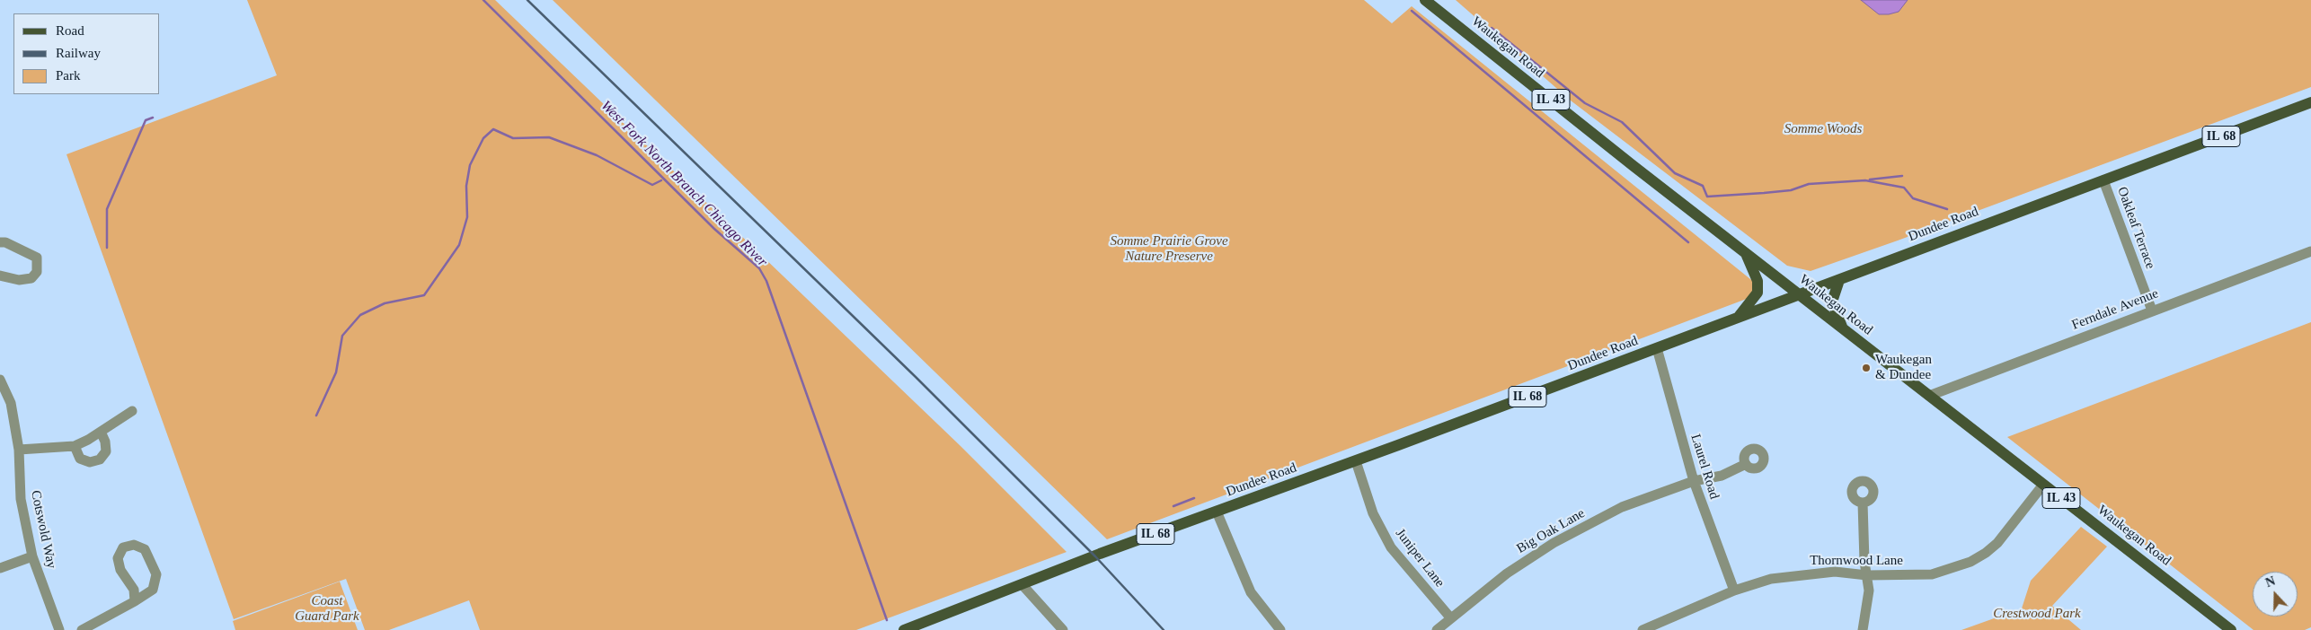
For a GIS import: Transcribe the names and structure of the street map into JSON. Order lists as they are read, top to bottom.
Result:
{
  "streets": {
    "main road": [
      "Waukegan Road",
      "IL 43",
      "IL 68",
      "Dundee Road"
    ],
    "street": [
      "Oakleaf Terrace",
      "Ferndale Avenue",
      "Laurel Road",
      "Cotswold Way",
      "Big Oak Lane",
      "Juniper Lane",
      "Thornwood Lane"
    ]
  },
  "crossings": [
    ["Waukegan Road", "Dundee Road"],
    ["Waukegan Road", "Ferndale Avenue"],
    ["Waukegan Road", "Thornwood Lane"],
    ["Dundee Road", "Oakleaf Terrace"],
    ["Dundee Road", "Laurel Road"],
    ["Dundee Road", "Juniper Lane"],
    ["Oakleaf Terrace", "Ferndale Avenue"],
    ["Laurel Road", "Big Oak Lane"],
    ["Laurel Road", "Thornwood Lane"],
    ["Big Oak Lane", "Juniper Lane"]
  ],
  "water": ["West Fork North Branch Chicago River"],
  "parks": [
    "Somme Woods",
    "Somme Prairie Grove Nature Preserve",
    "Coast Guard Park",
    "Crestwood Park"
  ],
  "places": ["Waukegan & Dundee"],
  "legend": ["Road", "Railway", "Park"],
  "north": "top"
}
